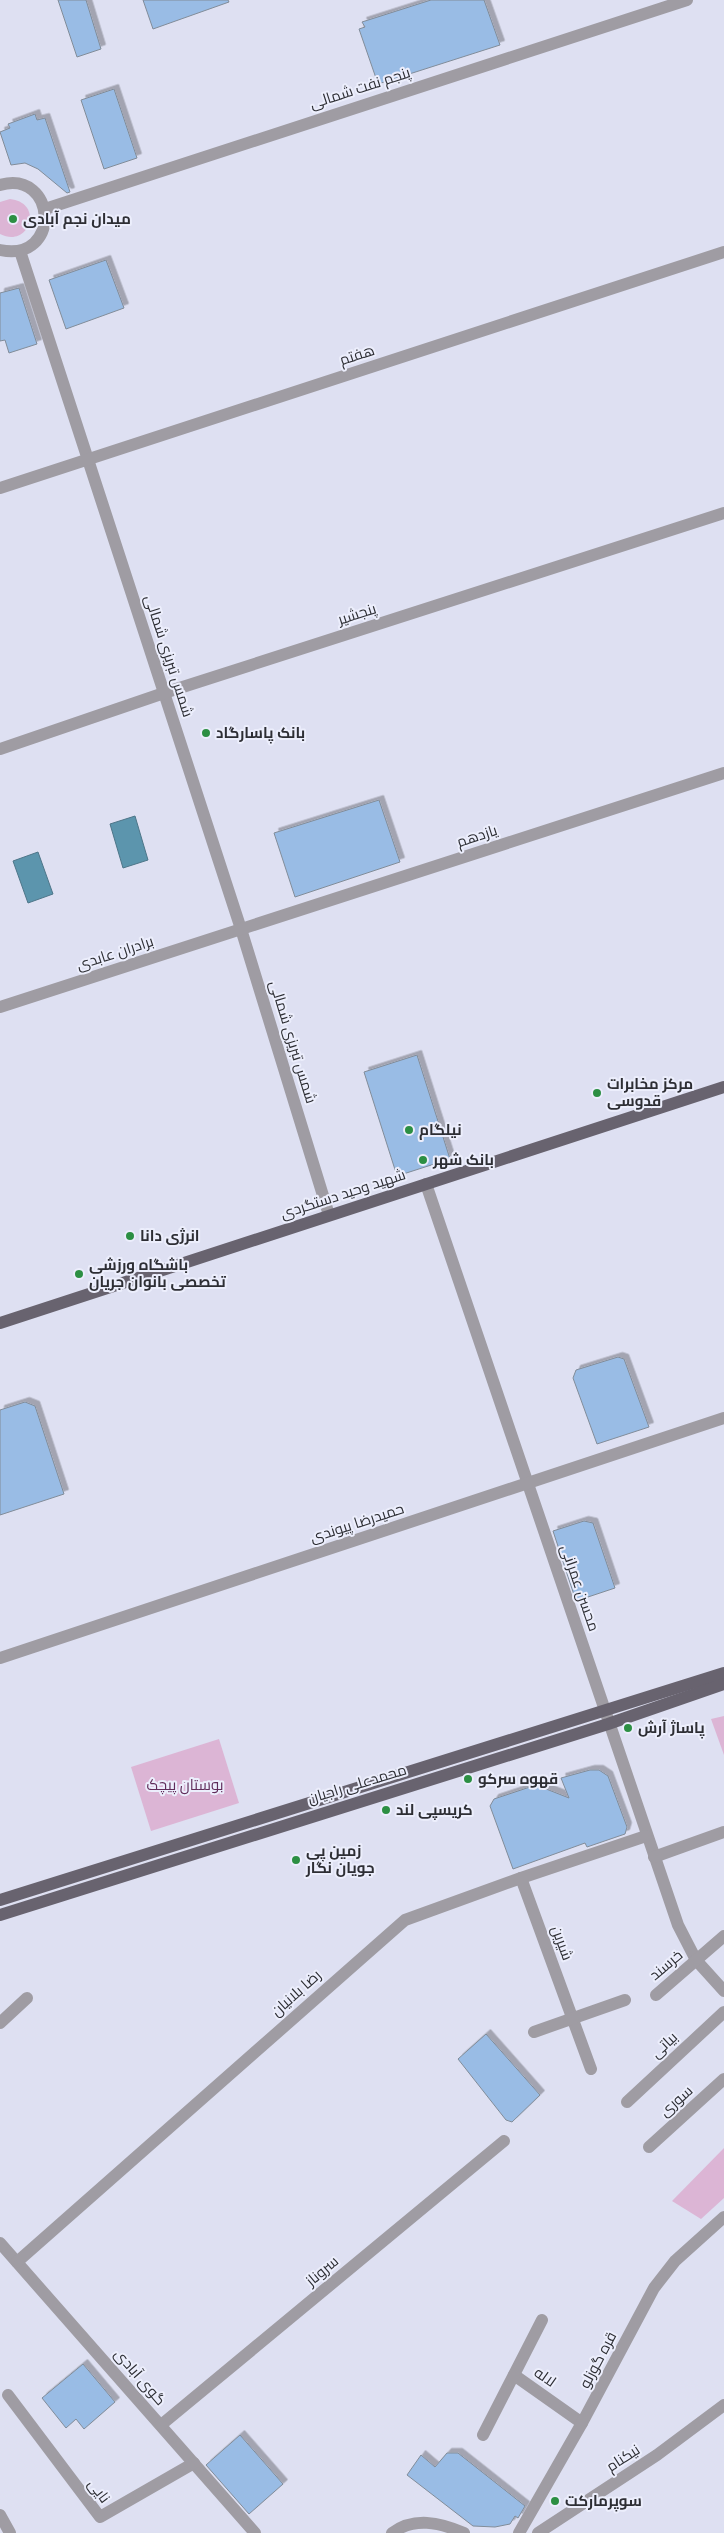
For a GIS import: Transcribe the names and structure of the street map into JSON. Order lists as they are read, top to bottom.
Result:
{
  "streets": {
    "main road": ["شهید وحید دستگردی", "محمدعلی راجیان"],
    "street": [
      "پنجم نفت شمالی",
      "هفتم",
      "پنجشیر",
      "شمس تبریزی شمالی",
      "یازدهم",
      "برادران عابدی",
      "حمیدرضا پیوندی",
      "محسن عمرانی",
      "شیرین",
      "خرسند",
      "رضا بلانیان",
      "بیاتی",
      "سوری",
      "سروناز",
      "قره گوزلو",
      "گوی آبادی",
      "لاله",
      "نیکنام",
      "نایی"
    ]
  },
  "crossings": [
    ["هفتم", "شمس تبریزی شمالی"],
    ["پنجشیر", "شمس تبریزی شمالی"],
    ["شمس تبریزی شمالی", "یازدهم"],
    ["شمس تبریزی شمالی", "برادران عابدی"],
    ["شمس تبریزی شمالی", "شهید وحید دستگردی"],
    ["یازدهم", "برادران عابدی"],
    ["شهید وحید دستگردی", "محسن عمرانی"],
    ["حمیدرضا پیوندی", "محسن عمرانی"],
    ["محسن عمرانی", "محمدعلی راجیان"],
    ["محسن عمرانی", "خرسند"],
    ["محسن عمرانی", "رضا بلانیان"],
    ["شیرین", "رضا بلانیان"],
    ["رضا بلانیان", "گوی آبادی"],
    ["سروناز", "گوی آبادی"],
    ["قره گوزلو", "لاله"],
    ["گوی آبادی", "نایی"]
  ],
  "parks": ["بوستان پیچک"],
  "places": [
    "میدان نجم آبادی",
    "بانک پاسارگاد",
    "مرکز مخابرات قدوسی",
    "نیلگام",
    "بانک شهر",
    "انرژی دانا",
    "باشگاه ورزشی تخصصی بانوان جریان",
    "پاساژ آرش",
    "قهوه سرکو",
    "کریسپی لند",
    "زمین پی جویان نگار",
    "سوپرمارکت"
  ]
}
